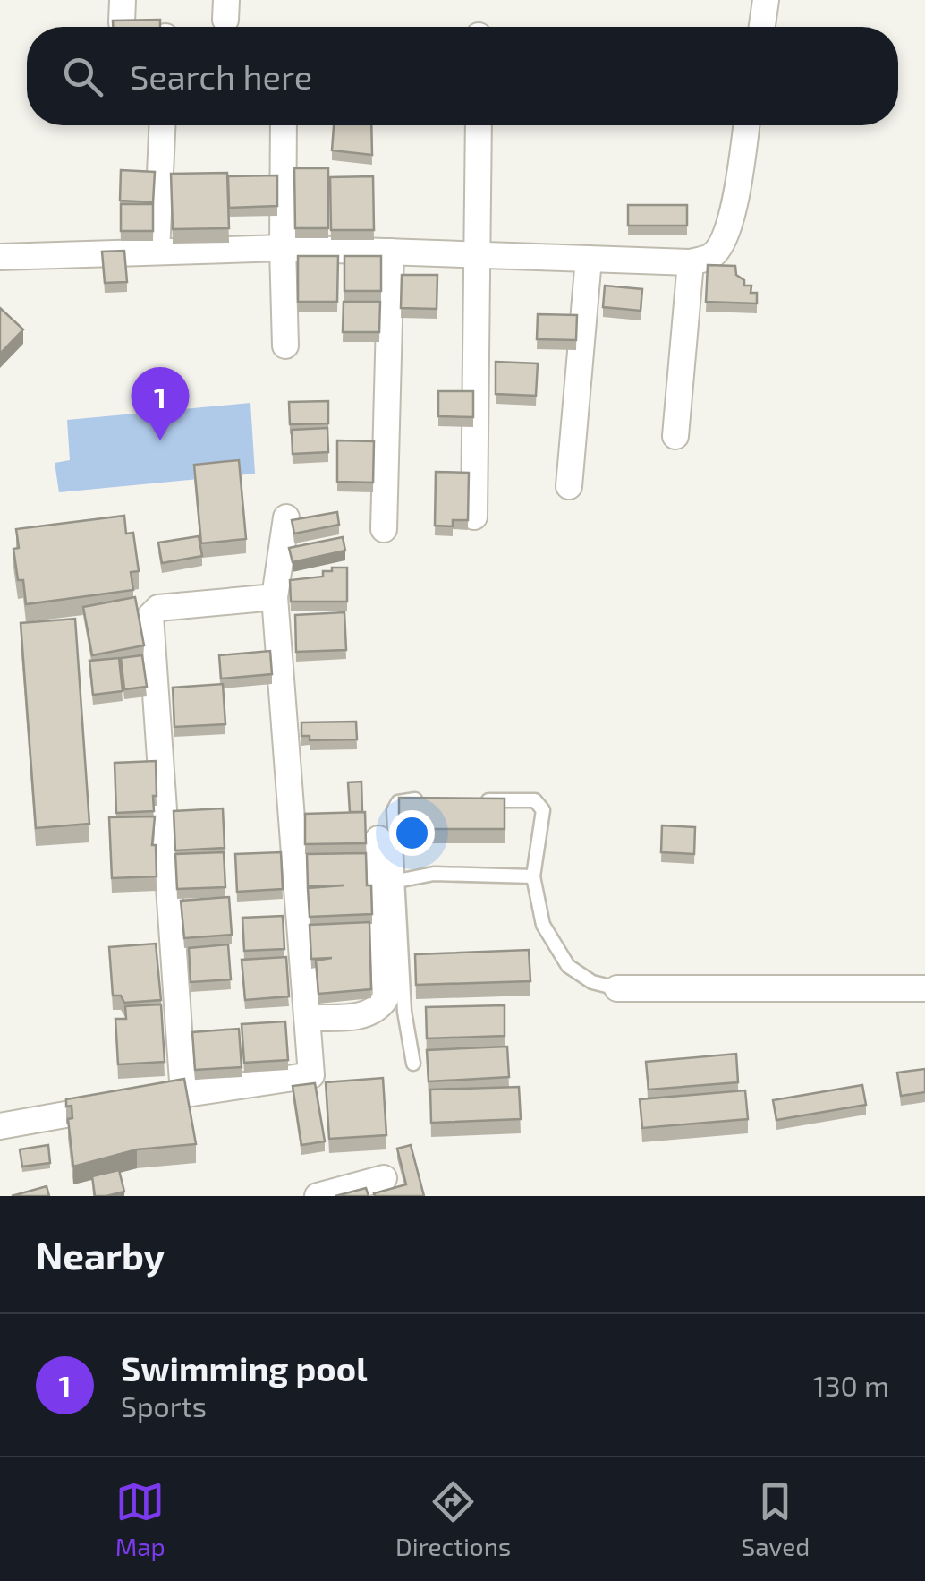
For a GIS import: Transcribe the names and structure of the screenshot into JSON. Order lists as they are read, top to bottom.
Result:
{
  "page": {
    "search": "Search here",
    "pins": "1",
    "heading": "Nearby",
    "list": [
      {
        "mark": "1",
        "name": "Swimming pool",
        "note": "Sports",
        "value": "130 m"
      }
    ],
    "nav": ["Map", "Directions", "Saved"]
  }
}
